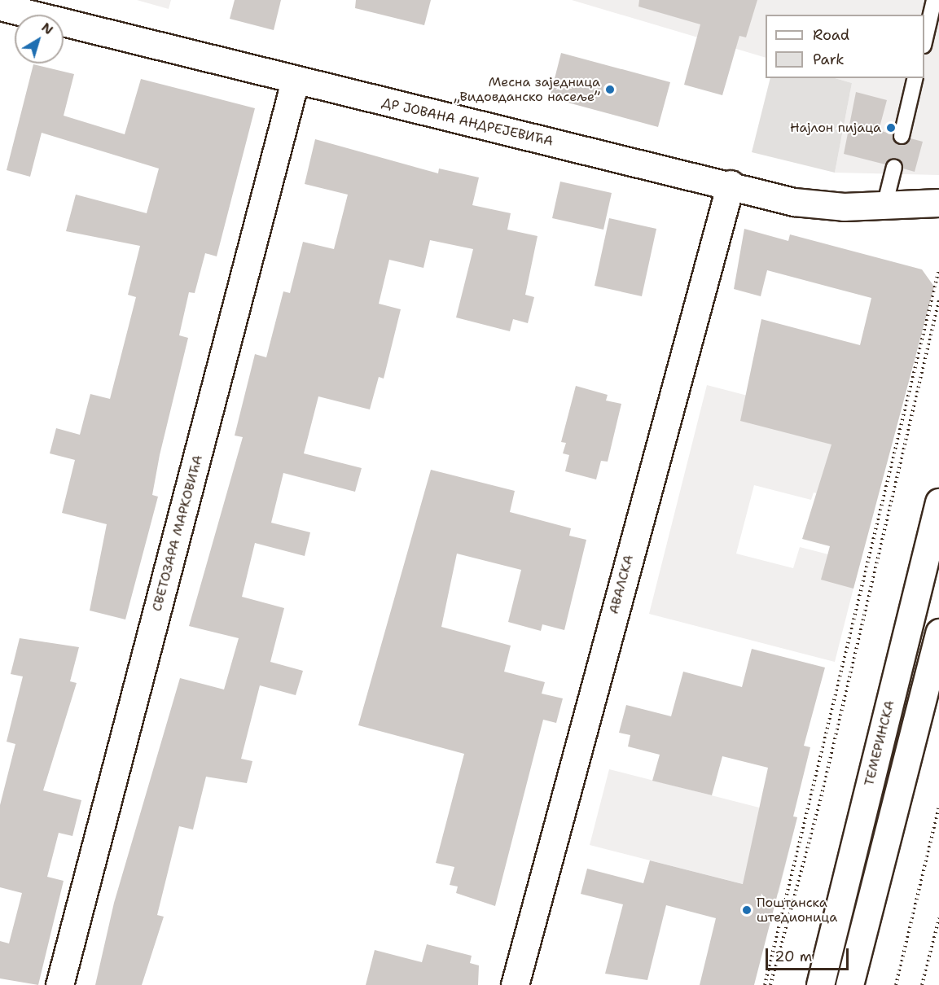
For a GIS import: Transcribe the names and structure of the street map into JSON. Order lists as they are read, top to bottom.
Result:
{
  "streets": {
    "street": [
      "ДР ЈОВАНА АНДРЕЈЕВИЋА",
      "СВЕТОЗАРА МАРКОВИЋА",
      "АВАЛСКА",
      "ТЕМЕРИНСКА"
    ]
  },
  "crossings": [
    ["ДР ЈОВАНА АНДРЕЈЕВИЋА", "СВЕТОЗАРА МАРКОВИЋА"],
    ["ДР ЈОВАНА АНДРЕЈЕВИЋА", "АВАЛСКА"]
  ],
  "places": ["Месна заједница „Видовданско насеље”", "Најлон пијаца", "Поштанска штедионица"],
  "legend": ["Road", "Park"],
  "scale_bar": "20 m",
  "north": "top right"
}
